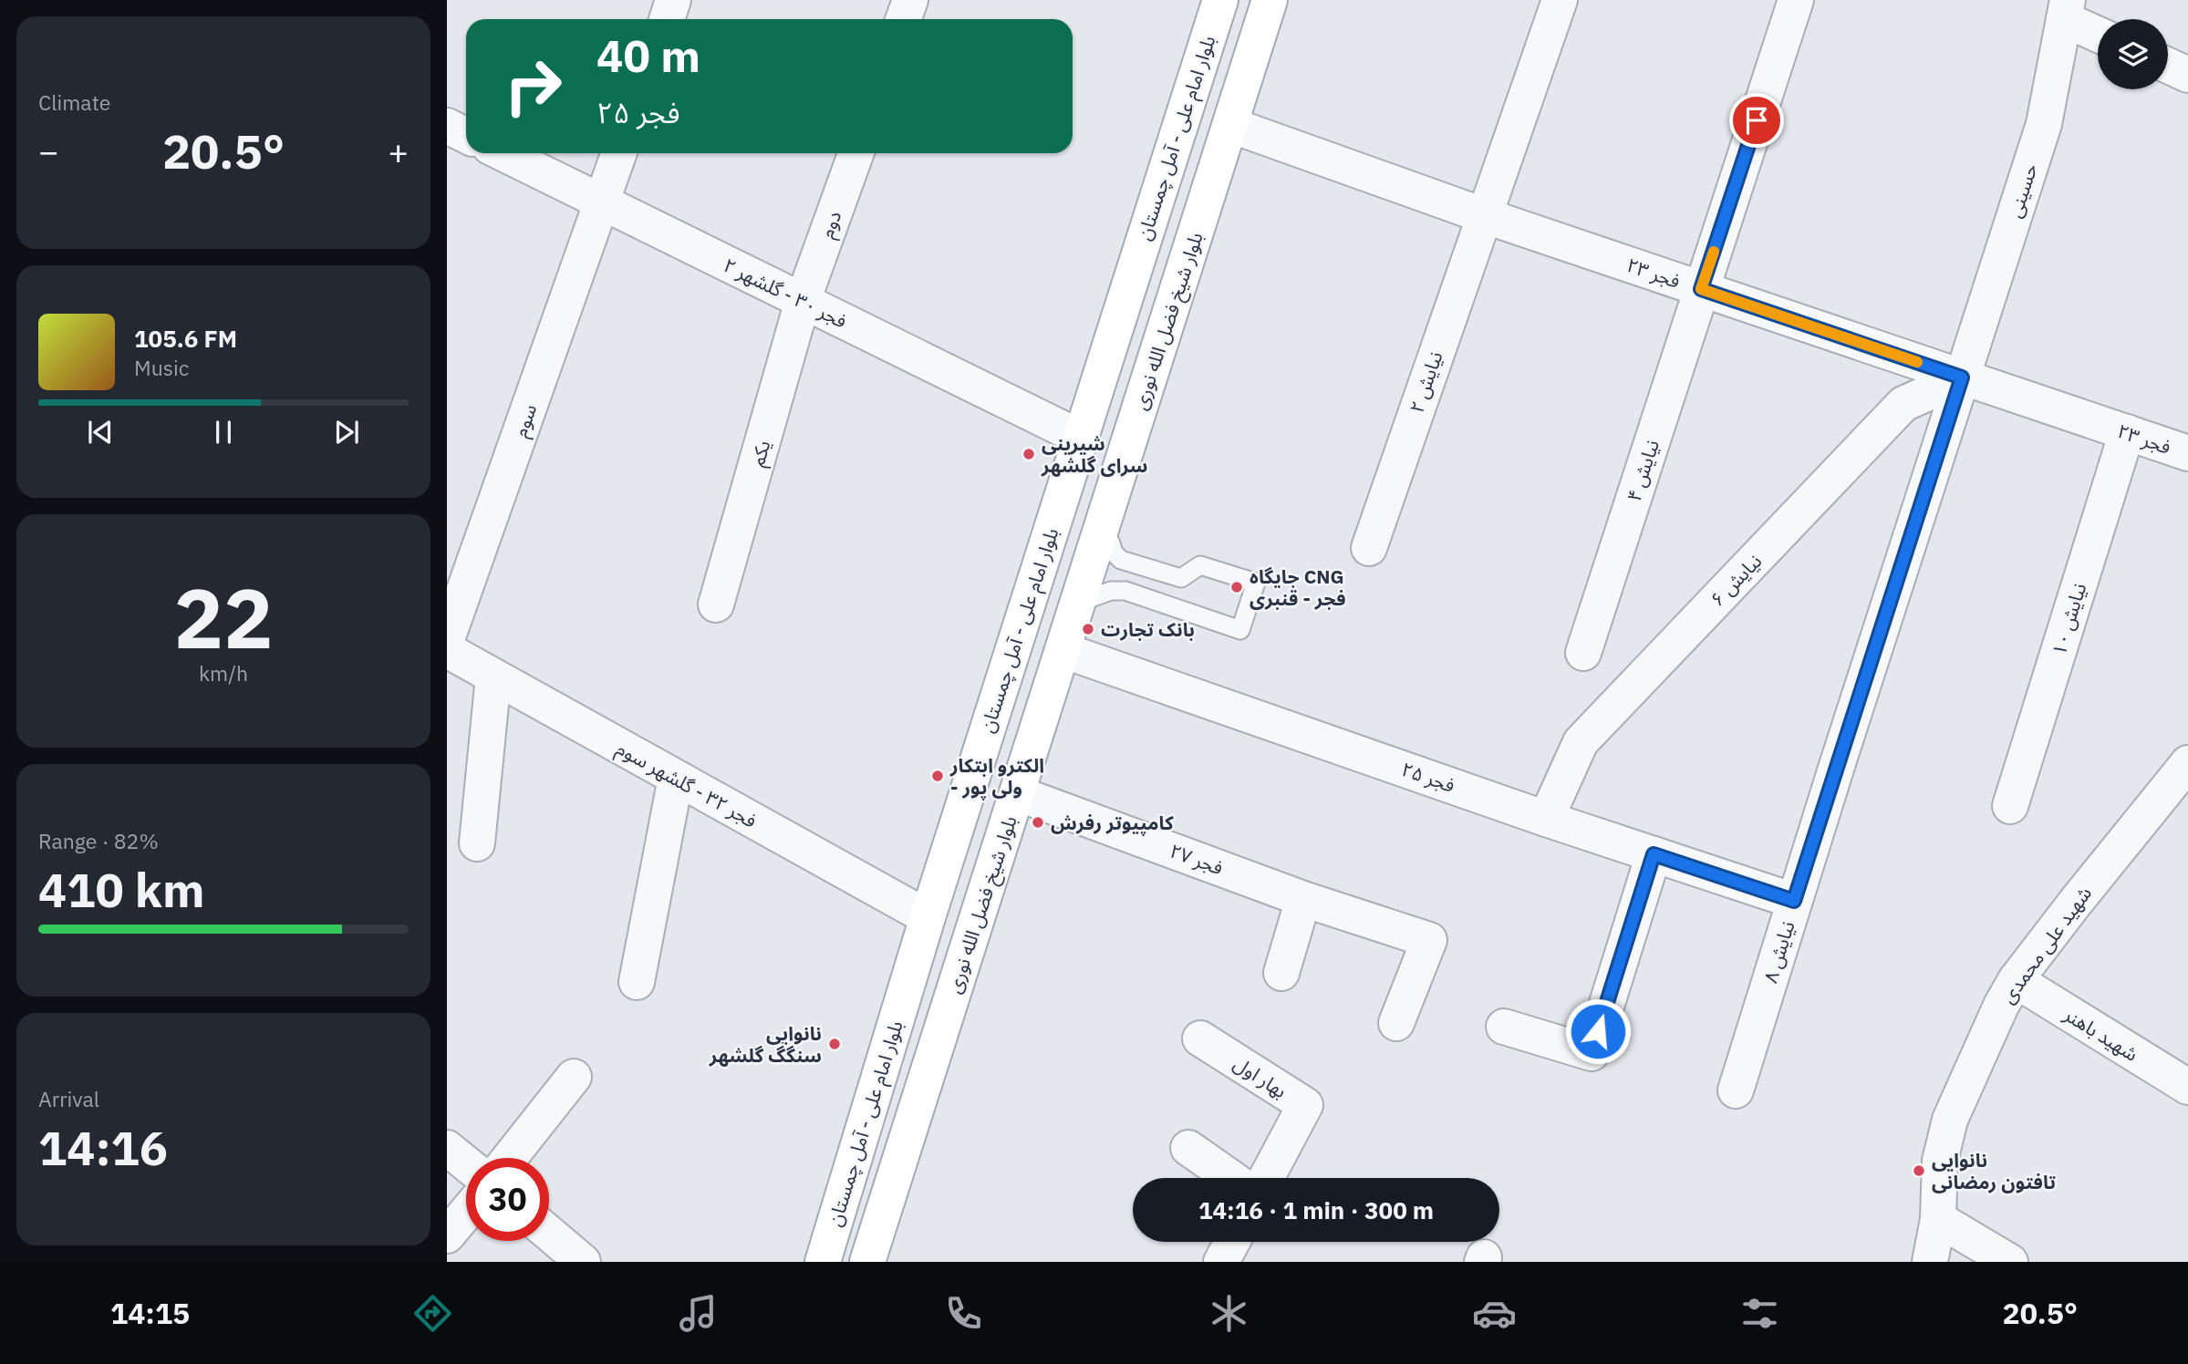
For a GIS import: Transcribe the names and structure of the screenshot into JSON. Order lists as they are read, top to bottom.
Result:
{
  "streets": {
    "main road": ["بلوار امام علی - آمل چمستان", "بلوار شیخ فضل الله نوری"],
    "street": [
      "حسینی",
      "دوم",
      "فجر ۲۳",
      "فجر ۳۰ - گلشهر ۲",
      "نیایش ۲",
      "سوم",
      "یکم",
      "نیایش ۴",
      "نیایش ۶",
      "نیایش ۱۰",
      "فجر ۲۵",
      "فجر ۳۲ - گلشهر سوم",
      "فجر ۲۷",
      "شهید علی محمدی",
      "نیایش ۸",
      "شهید باهنر",
      "بهار اول"
    ]
  },
  "crossings": [
    ["بلوار امام علی - آمل چمستان", "فجر ۳۰ - گلشهر ۲"],
    ["بلوار امام علی - آمل چمستان", "فجر ۳۲ - گلشهر سوم"],
    ["حسینی", "فجر ۲۳"],
    ["حسینی", "نیایش ۶"],
    ["حسینی", "نیایش ۸"],
    ["دوم", "فجر ۳۰ - گلشهر ۲"],
    ["دوم", "یکم"],
    ["فجر ۲۳", "بلوار شیخ فضل الله نوری"],
    ["فجر ۲۳", "نیایش ۲"],
    ["فجر ۲۳", "نیایش ۴"],
    ["فجر ۲۳", "نیایش ۶"],
    ["فجر ۲۳", "نیایش ۱۰"],
    ["فجر ۲۳", "نیایش ۸"],
    ["فجر ۳۰ - گلشهر ۲", "سوم"],
    ["فجر ۳۰ - گلشهر ۲", "یکم"],
    ["بلوار شیخ فضل الله نوری", "فجر ۲۵"],
    ["بلوار شیخ فضل الله نوری", "فجر ۲۷"],
    ["نیایش ۶", "فجر ۲۵"],
    ["نیایش ۶", "نیایش ۸"],
    ["فجر ۲۵", "نیایش ۸"],
    ["شهید علی محمدی", "شهید باهنر"]
  ],
  "places": [
    "شیرینی سرای گلشهر",
    "جایگاه CNG فجر - قنبری",
    "بانک تجارت",
    "الکترو ابتکار - ولی پور",
    "کامپیوتر رفرش",
    "نانوایی سنگگ گلشهر",
    "نانوایی تافتون رمضانی"
  ],
  "page": {
    "tile": [
      "Climate",
      ["22", "km/h"],
      ["Range · 82%", "410 km"],
      ["Arrival", "14:16"]
    ],
    "turn": ["40 m", "فجر ۲۵"],
    "heat": ["−", "20.5°", "+"],
    "song": ["105.6 FM", "Music"],
    "limit": "30",
    "trip": "14:16 · 1 min · 300 m",
    "tabs": ["14:15", "20.5°"]
  }
}
